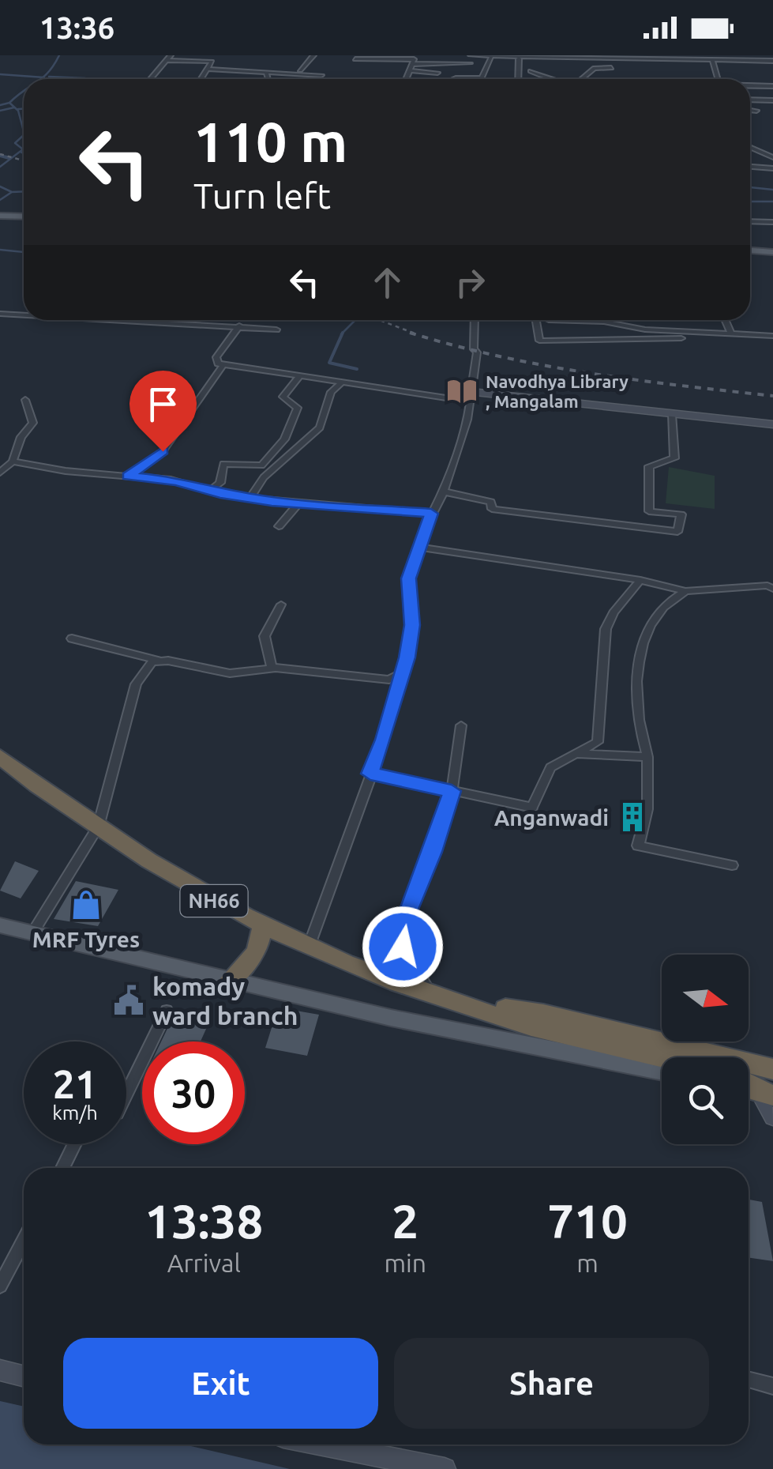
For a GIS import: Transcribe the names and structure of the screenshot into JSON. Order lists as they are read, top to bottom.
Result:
{
  "streets": {
    "highway": ["NH66"]
  },
  "places": {
    "library": ["Navodhya Library , Mangalam"],
    "building": ["Anganwadi"],
    "shop": ["MRF Tyres"],
    "public building": ["komady ward branch"]
  },
  "north": "right",
  "page": {
    "status": "13:36",
    "turn": ["110 m", "Turn left"],
    "speed": "21 km/h",
    "limit": "30",
    "eta": [
      "13:38",
      "Arrival",
      "2",
      "min",
      "710",
      "m"
    ],
    "buttons": ["Exit", "Share"]
  }
}
